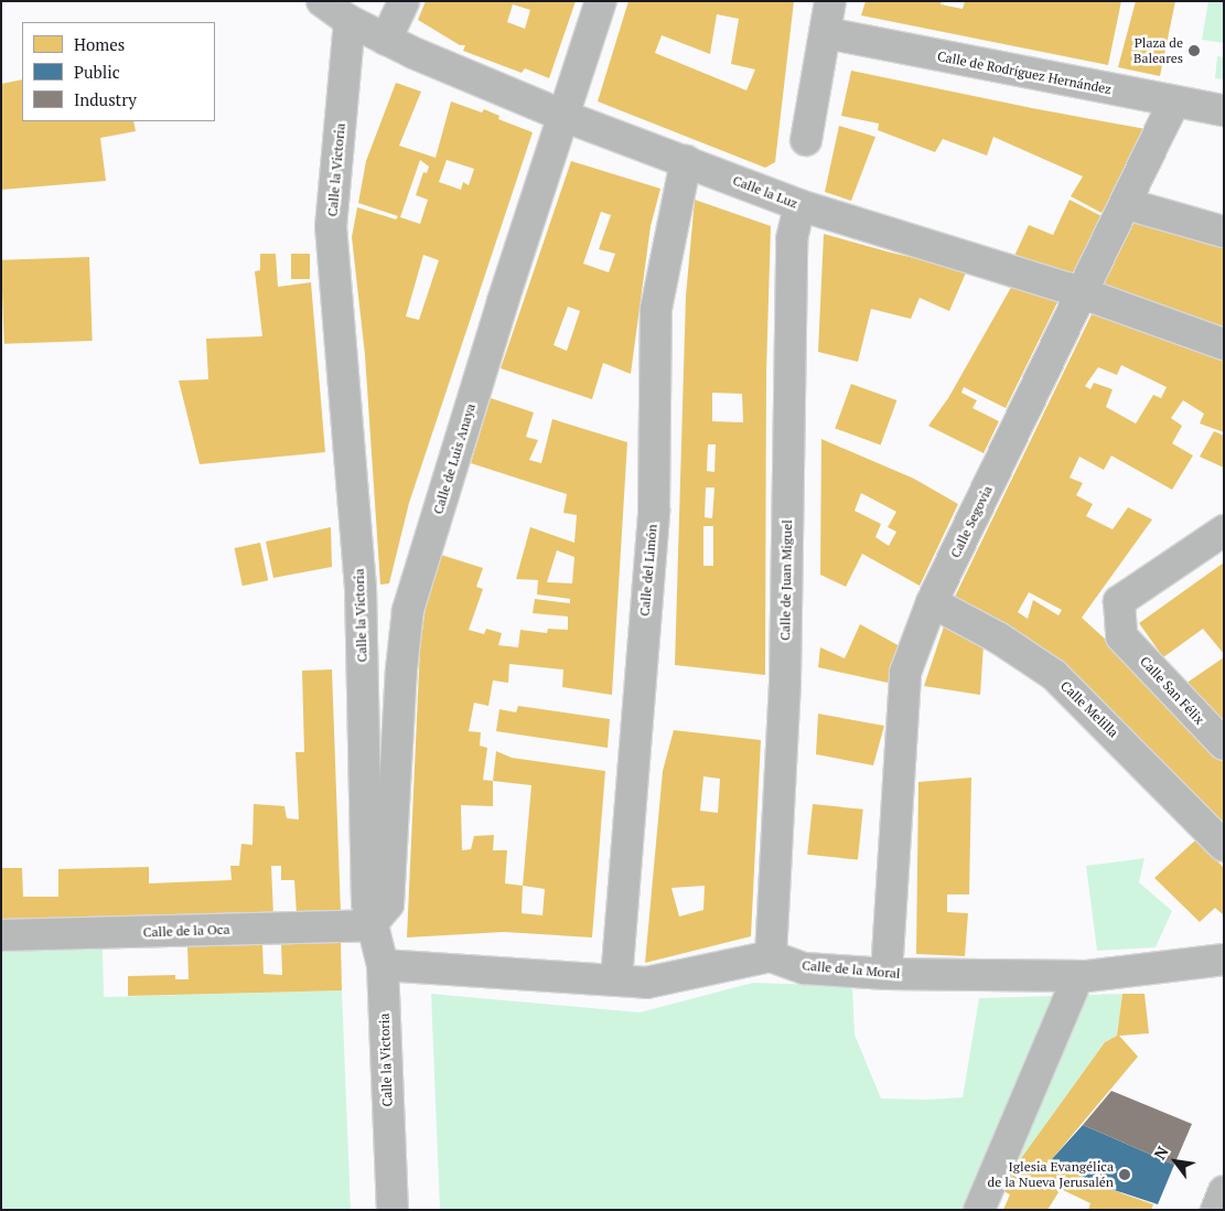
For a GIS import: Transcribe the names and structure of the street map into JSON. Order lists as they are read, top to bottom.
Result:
{
  "streets": {
    "street": [
      "Calle de Rodríguez Hernández",
      "Calle la Victoria",
      "Calle la Luz",
      "Calle de Luis Anaya",
      "Calle Segovia",
      "Calle del Limón",
      "Calle de Juan Miguel",
      "Calle San Félix",
      "Calle Melilla",
      "Calle de la Oca",
      "Calle de la Moral"
    ]
  },
  "crossings": [
    ["Calle de Rodríguez Hernández", "Calle Segovia"],
    ["Calle la Victoria", "Calle la Luz"],
    ["Calle la Victoria", "Calle de Luis Anaya"],
    ["Calle la Victoria", "Calle de la Oca"],
    ["Calle la Luz", "Calle de Luis Anaya"],
    ["Calle la Luz", "Calle Segovia"],
    ["Calle la Luz", "Calle del Limón"],
    ["Calle la Luz", "Calle de Juan Miguel"],
    ["Calle de Luis Anaya", "Calle de la Oca"],
    ["Calle Segovia", "Calle Melilla"],
    ["Calle Segovia", "Calle de la Moral"],
    ["Calle de Juan Miguel", "Calle de la Moral"]
  ],
  "places": ["Plaza de Baleares", "Iglesia Evangélica de la Nueva Jerusalén"],
  "legend": ["Homes", "Public", "Industry"],
  "north": "top left"
}
